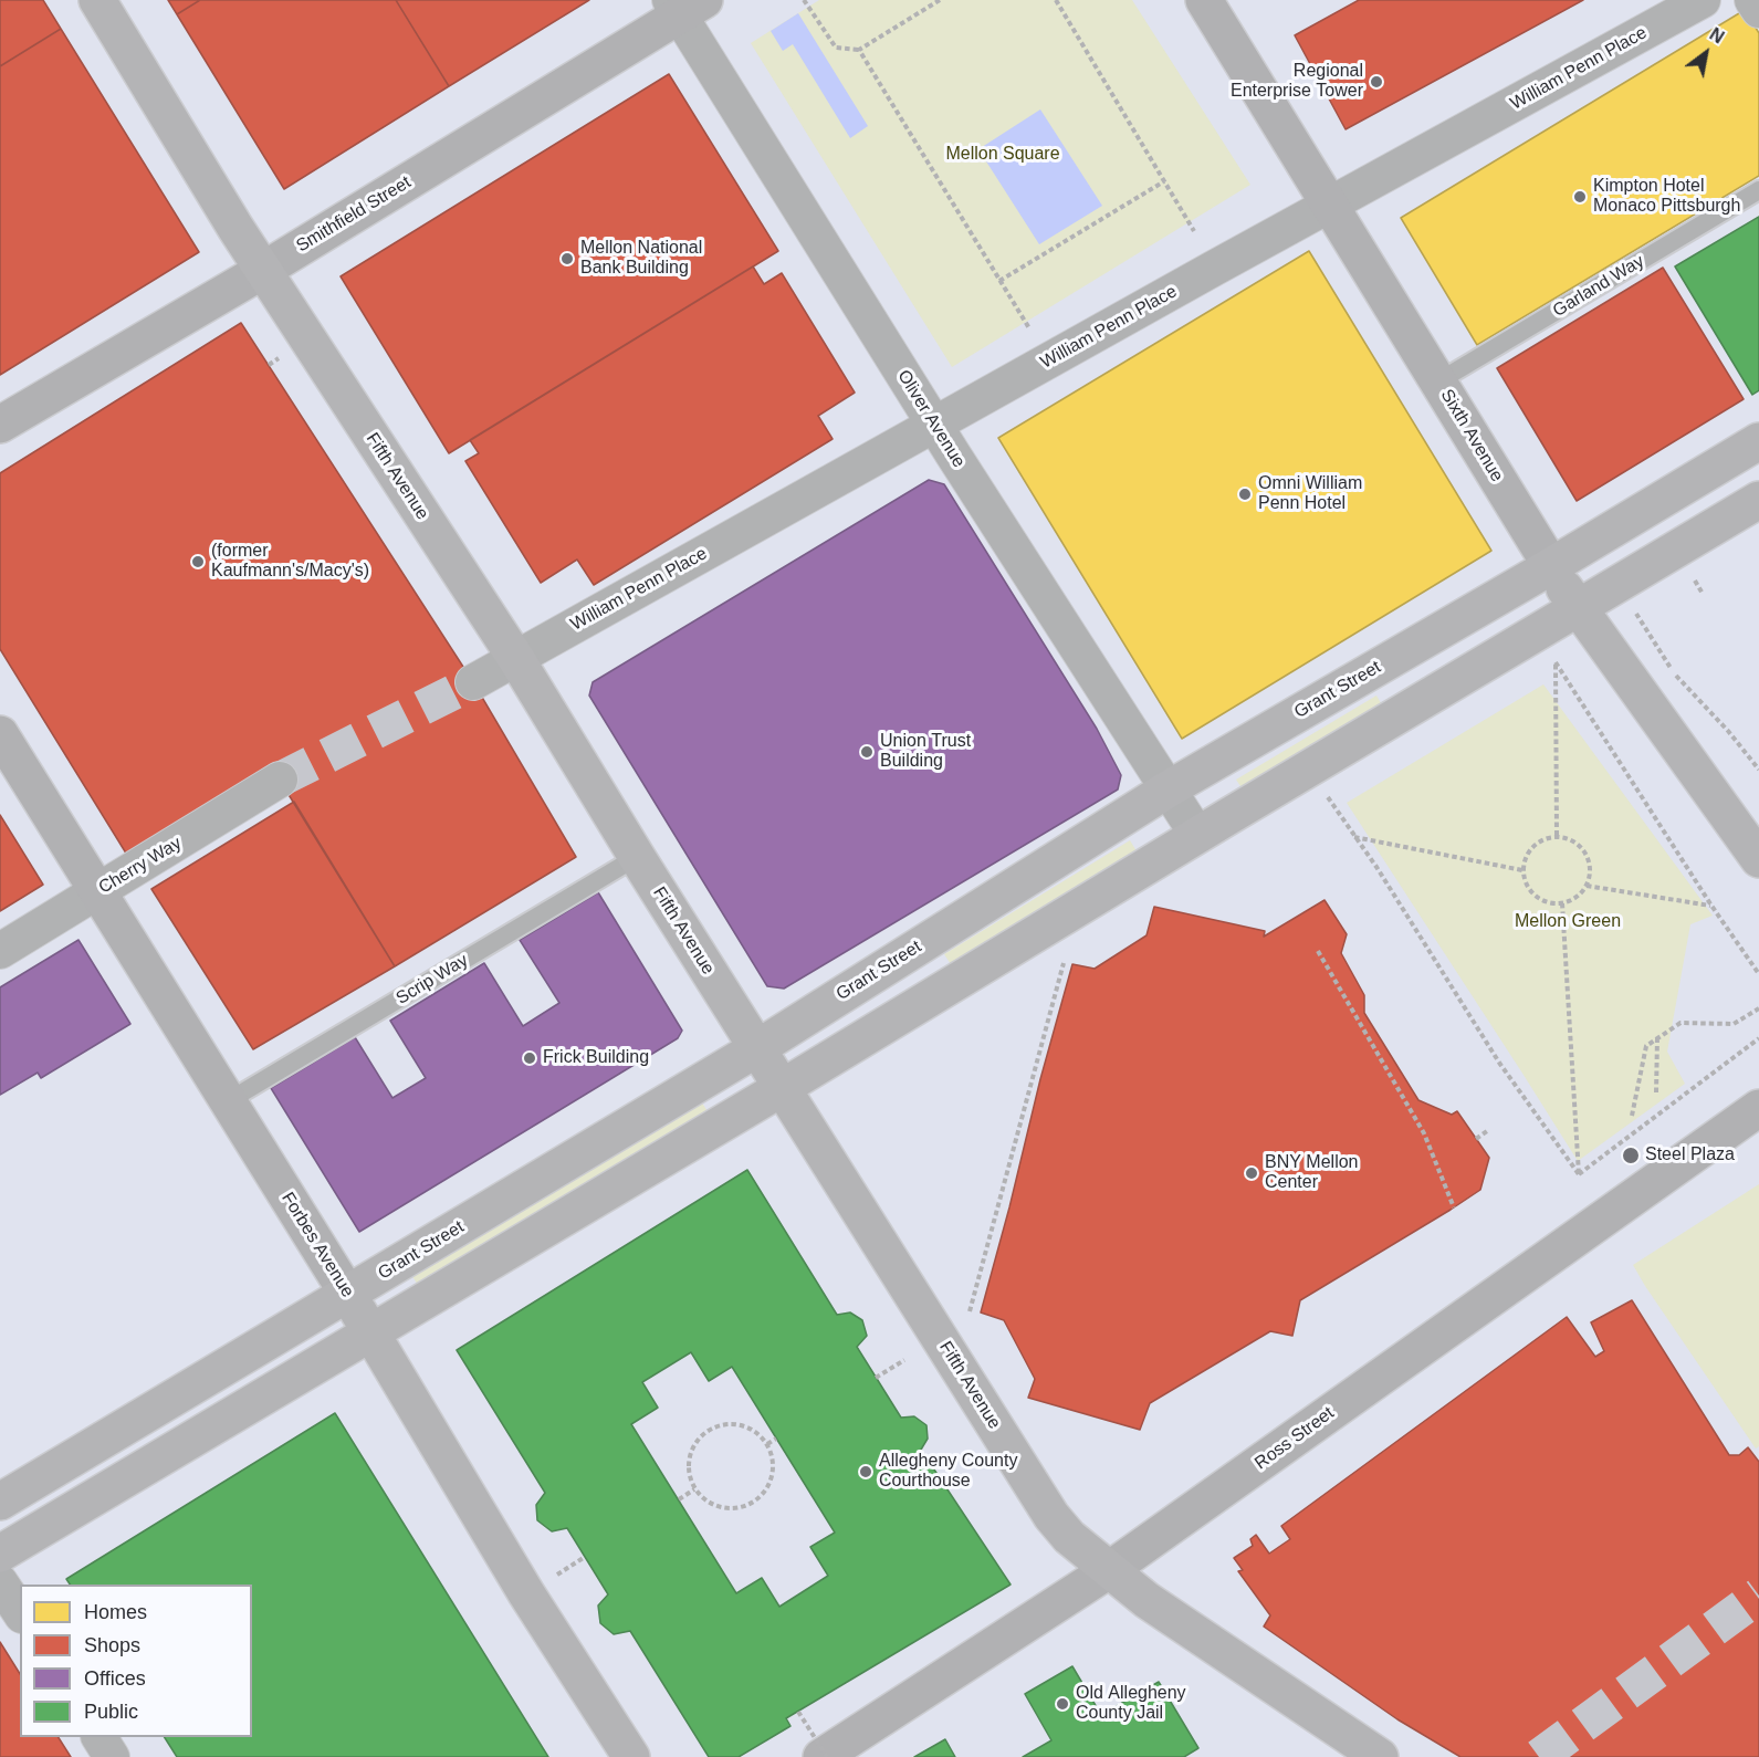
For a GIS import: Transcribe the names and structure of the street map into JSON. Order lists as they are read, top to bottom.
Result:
{
  "streets": {
    "main road": [
      "Sixth Avenue",
      "Fifth Avenue",
      "Grant Street",
      "Forbes Avenue"
    ],
    "street": [
      "William Penn Place",
      "Smithfield Street",
      "Oliver Avenue",
      "Cherry Way",
      "Ross Street"
    ],
    "lane": ["Garland Way", "Scrip Way"]
  },
  "crossings": [
    ["William Penn Place", "Oliver Avenue"],
    ["William Penn Place", "Sixth Avenue"],
    ["William Penn Place", "Fifth Avenue"],
    ["Smithfield Street", "Oliver Avenue"],
    ["Smithfield Street", "Fifth Avenue"],
    ["Garland Way", "Sixth Avenue"],
    ["Oliver Avenue", "Grant Street"],
    ["Sixth Avenue", "Grant Street"],
    ["Fifth Avenue", "Grant Street"],
    ["Fifth Avenue", "Scrip Way"],
    ["Fifth Avenue", "Ross Street"],
    ["Grant Street", "Forbes Avenue"],
    ["Cherry Way", "Forbes Avenue"],
    ["Scrip Way", "Forbes Avenue"]
  ],
  "parks": ["Mellon Square", "Mellon Green"],
  "places": [
    "Regional Enterprise Tower",
    "Kimpton Hotel Monaco Pittsburgh",
    "Mellon National Bank Building",
    "Omni William Penn Hotel",
    "(former Kaufmann's/Macy's)",
    "Union Trust Building",
    "Frick Building",
    "Steel Plaza",
    "BNY Mellon Center",
    "Allegheny County Courthouse",
    "Old Allegheny County Jail"
  ],
  "legend": [
    "Homes",
    "Shops",
    "Offices",
    "Public"
  ],
  "north": "top right"
}
